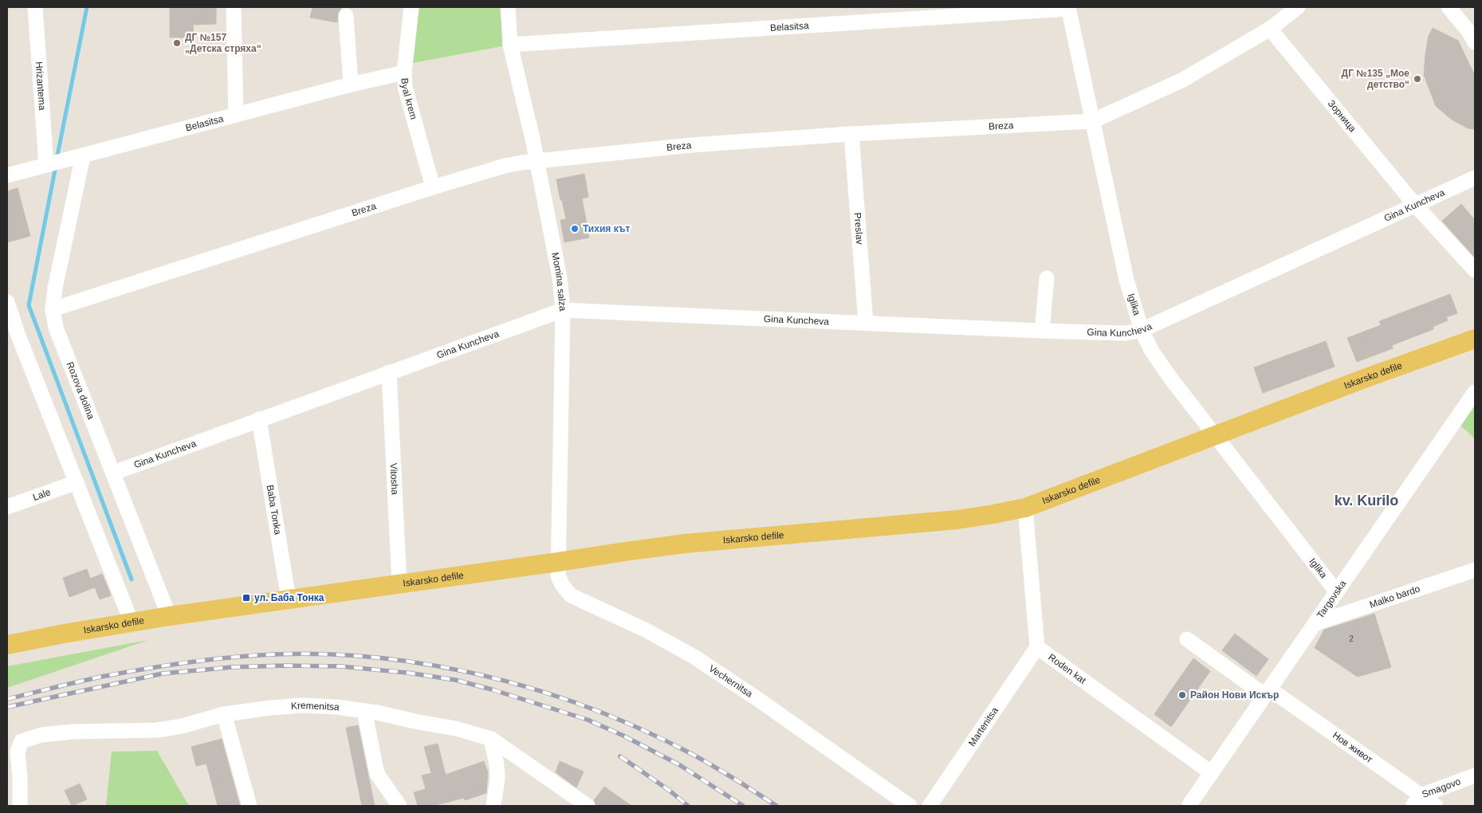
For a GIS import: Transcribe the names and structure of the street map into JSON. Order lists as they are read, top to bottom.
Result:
{
  "streets": {
    "main road": ["Iskarsko defile"],
    "street": [
      "Belasitsa",
      "Hrizantema",
      "Byal krem",
      "Зорница",
      "Breza",
      "Gina Kuncheva",
      "Preslav",
      "Momina salza",
      "Iglika",
      "Rozova dolina",
      "Vitosha",
      "Lale",
      "Baba Tonka",
      "Malko bardo",
      "Targovska",
      "Roden kat",
      "Vechernitsa",
      "Kremenitsa",
      "Martenitsa",
      "Нов живот",
      "Smagovo"
    ]
  },
  "crossings": [
    ["Belasitsa", "Hrizantema"],
    ["Belasitsa", "Byal krem"],
    ["Belasitsa", "Momina salza"],
    ["Belasitsa", "Iglika"],
    ["Belasitsa", "Rozova dolina"],
    ["Byal krem", "Breza"],
    ["Зорница", "Breza"],
    ["Зорница", "Gina Kuncheva"],
    ["Breza", "Preslav"],
    ["Breza", "Momina salza"],
    ["Breza", "Iglika"],
    ["Breza", "Rozova dolina"],
    ["Gina Kuncheva", "Preslav"],
    ["Gina Kuncheva", "Momina salza"],
    ["Gina Kuncheva", "Iglika"],
    ["Gina Kuncheva", "Rozova dolina"],
    ["Gina Kuncheva", "Vitosha"],
    ["Gina Kuncheva", "Baba Tonka"],
    ["Momina salza", "Iskarsko defile"],
    ["Momina salza", "Vechernitsa"],
    ["Iglika", "Iskarsko defile"],
    ["Iglika", "Targovska"],
    ["Iskarsko defile", "Rozova dolina"],
    ["Iskarsko defile", "Vitosha"],
    ["Iskarsko defile", "Baba Tonka"],
    ["Iskarsko defile", "Vechernitsa"],
    ["Malko bardo", "Targovska"],
    ["Targovska", "Roden kat"],
    ["Targovska", "Нов живот"],
    ["Roden kat", "Martenitsa"],
    ["Нов живот", "Smagovo"]
  ],
  "districts": ["kv. Kurilo"],
  "places": {
    "other": [
      "ДГ №157 „Детска стряха“",
      "ДГ №135 „Мое детство“",
      "Тихия кът",
      "Район Нови Искър"
    ],
    "transit": ["ул. Баба Тонка"]
  },
  "house_numbers": ["2"]
}
